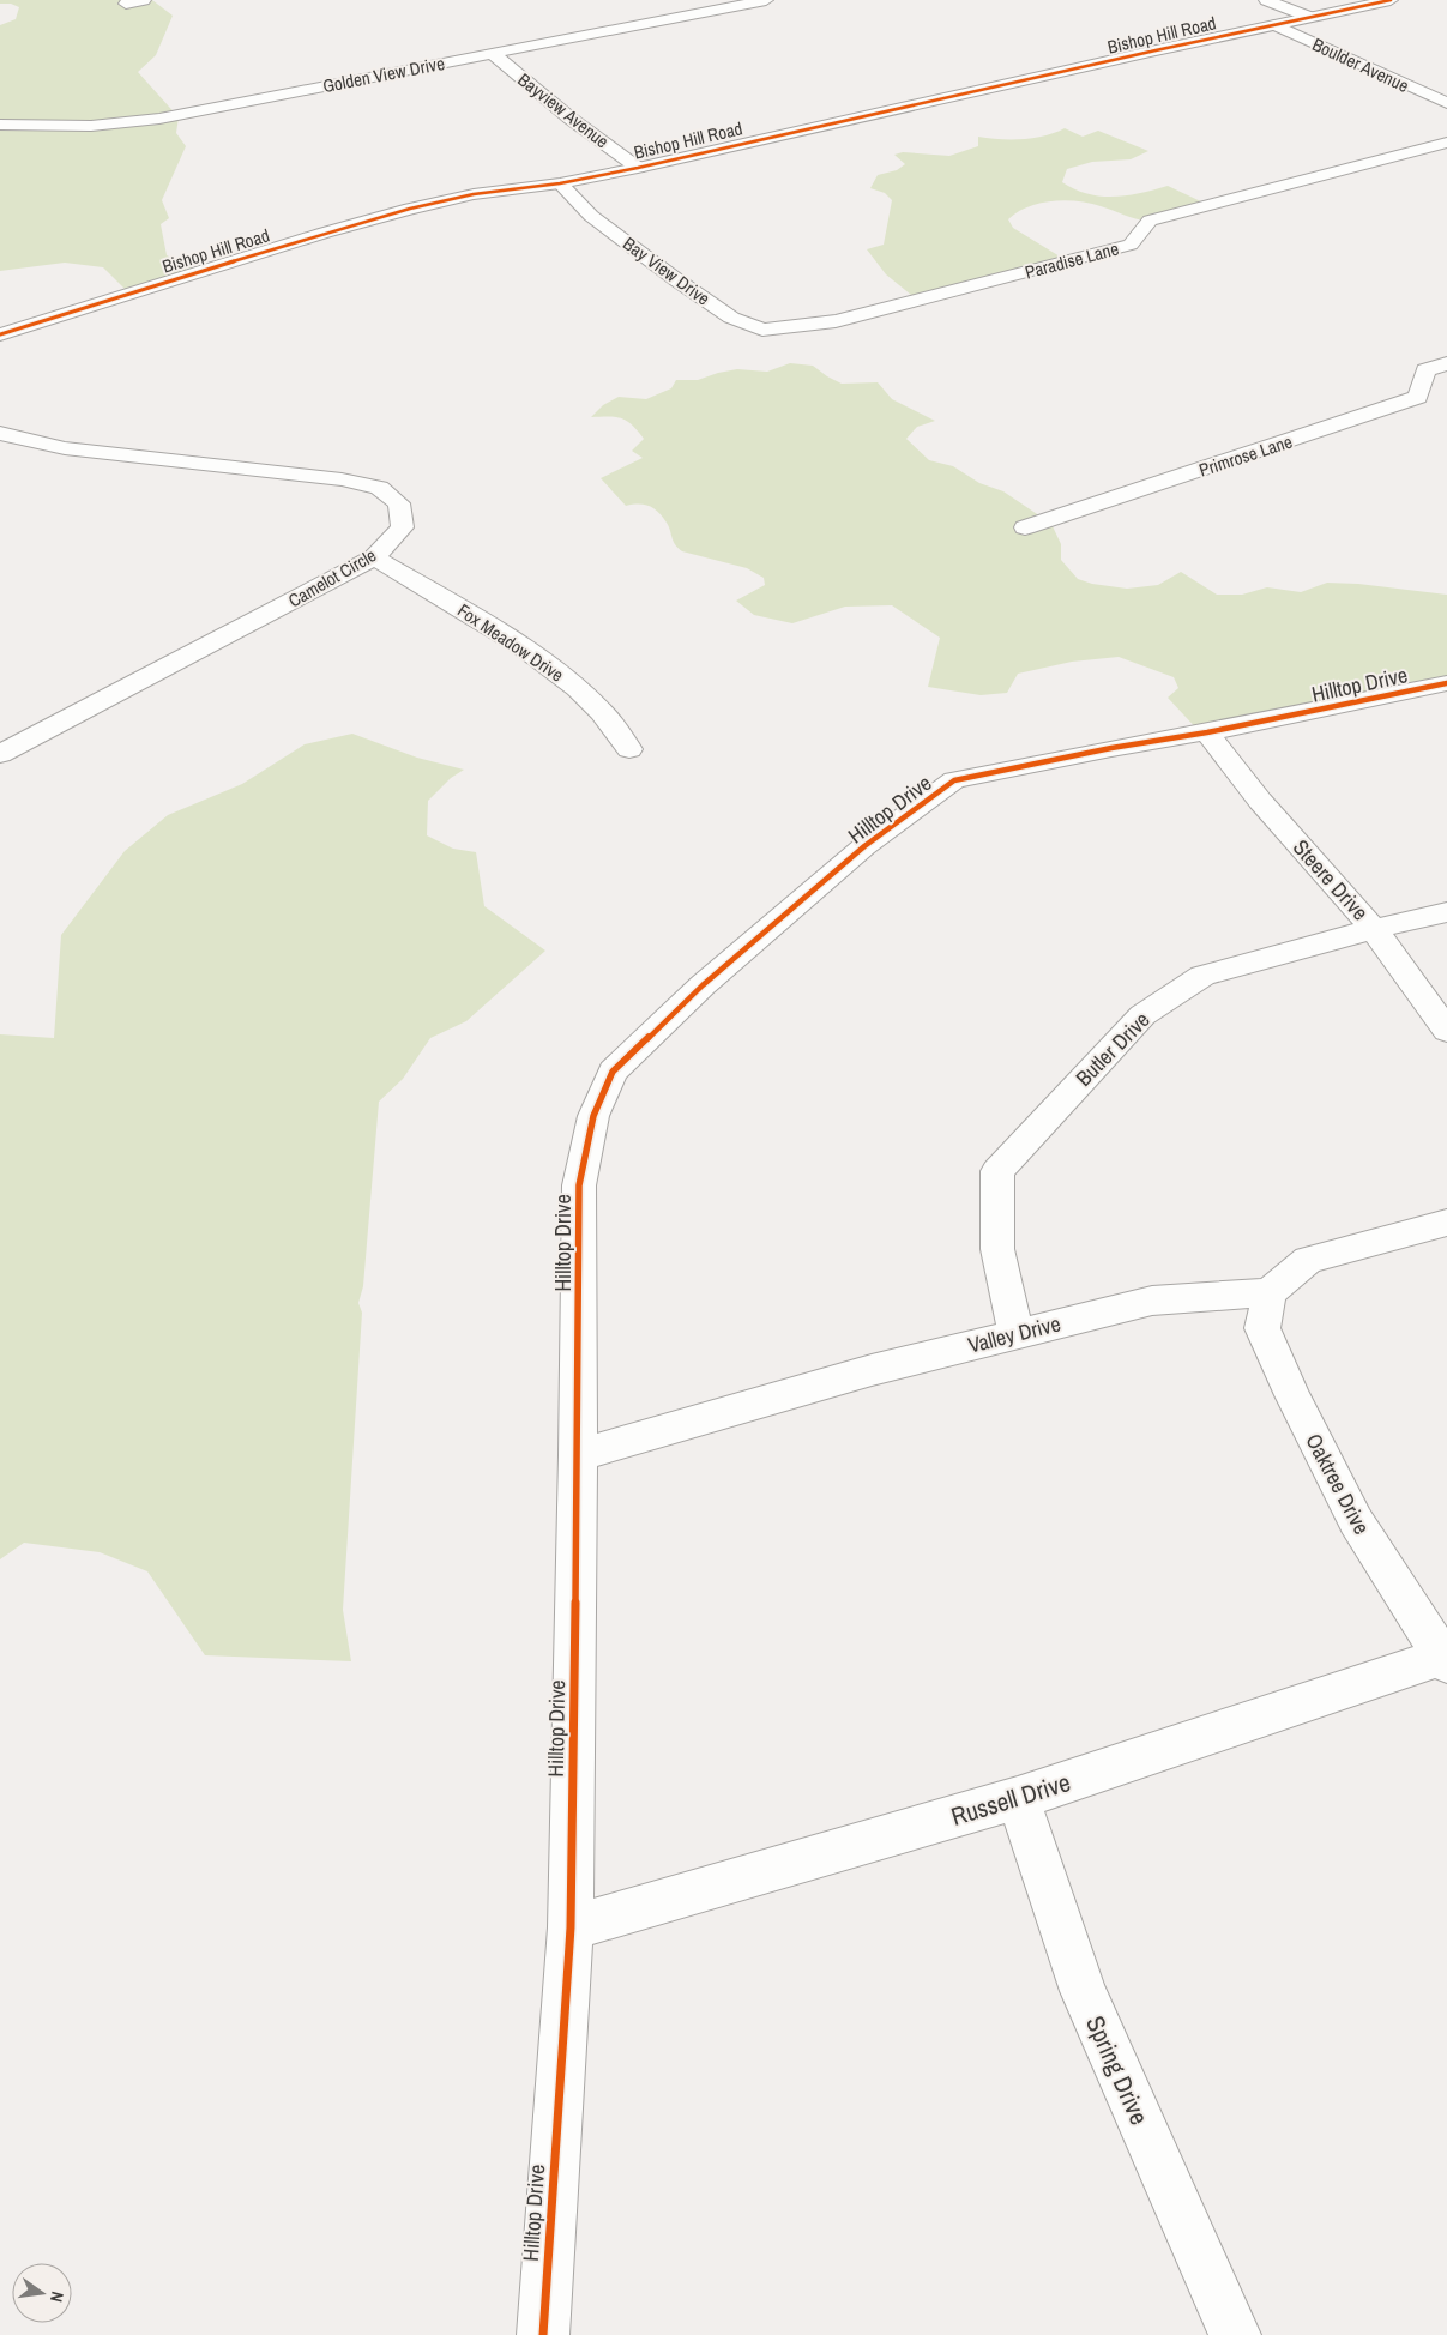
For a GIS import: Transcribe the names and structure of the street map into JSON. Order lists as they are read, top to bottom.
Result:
{
  "streets": {
    "street": [
      "Bishop Hill Road",
      "Boulder Avenue",
      "Golden View Drive",
      "Bayview Avenue",
      "Paradise Lane",
      "Bay View Drive",
      "Primrose Lane",
      "Camelot Circle",
      "Fox Meadow Drive",
      "Hilltop Drive",
      "Steere Drive",
      "Butler Drive",
      "Valley Drive",
      "Oaktree Drive",
      "Russell Drive",
      "Spring Drive"
    ]
  },
  "crossings": [
    ["Bishop Hill Road", "Boulder Avenue"],
    ["Bishop Hill Road", "Bayview Avenue"],
    ["Bishop Hill Road", "Bay View Drive"],
    ["Golden View Drive", "Bayview Avenue"],
    ["Paradise Lane", "Bay View Drive"],
    ["Camelot Circle", "Fox Meadow Drive"],
    ["Hilltop Drive", "Steere Drive"],
    ["Hilltop Drive", "Valley Drive"],
    ["Hilltop Drive", "Russell Drive"],
    ["Steere Drive", "Butler Drive"],
    ["Butler Drive", "Valley Drive"],
    ["Valley Drive", "Oaktree Drive"],
    ["Oaktree Drive", "Russell Drive"],
    ["Russell Drive", "Spring Drive"]
  ],
  "north": "right"
}
